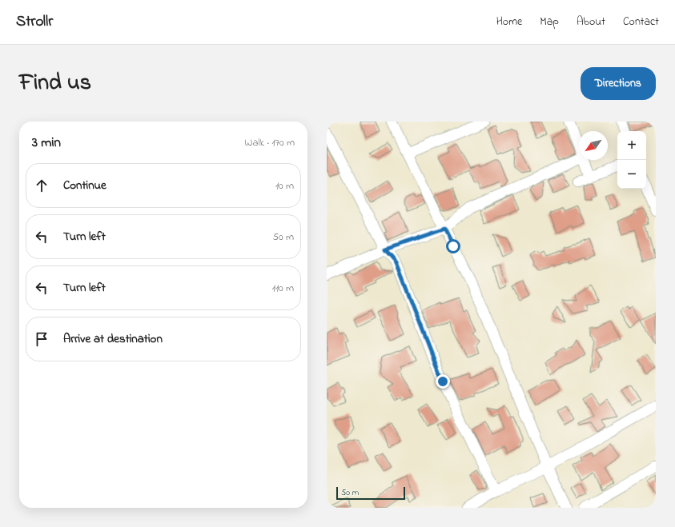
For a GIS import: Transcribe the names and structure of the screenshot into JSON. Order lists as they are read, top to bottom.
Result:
{
  "scale_bar": "50 m",
  "north": "bottom left",
  "page": {
    "header": "Strollr",
    "nav": [
      "Home",
      "Map",
      "About",
      "Contact"
    ],
    "title": "Find us",
    "buttons": "Directions",
    "heading": ["3 min", "Walk · 170 m"],
    "map_buttons": ["+", "−"],
    "list": [
      ["Continue", "10 m"],
      ["Turn left", "50 m"],
      ["Turn left", "110 m"],
      "Arrive at destination"
    ],
    "scale": "50 m"
  }
}
